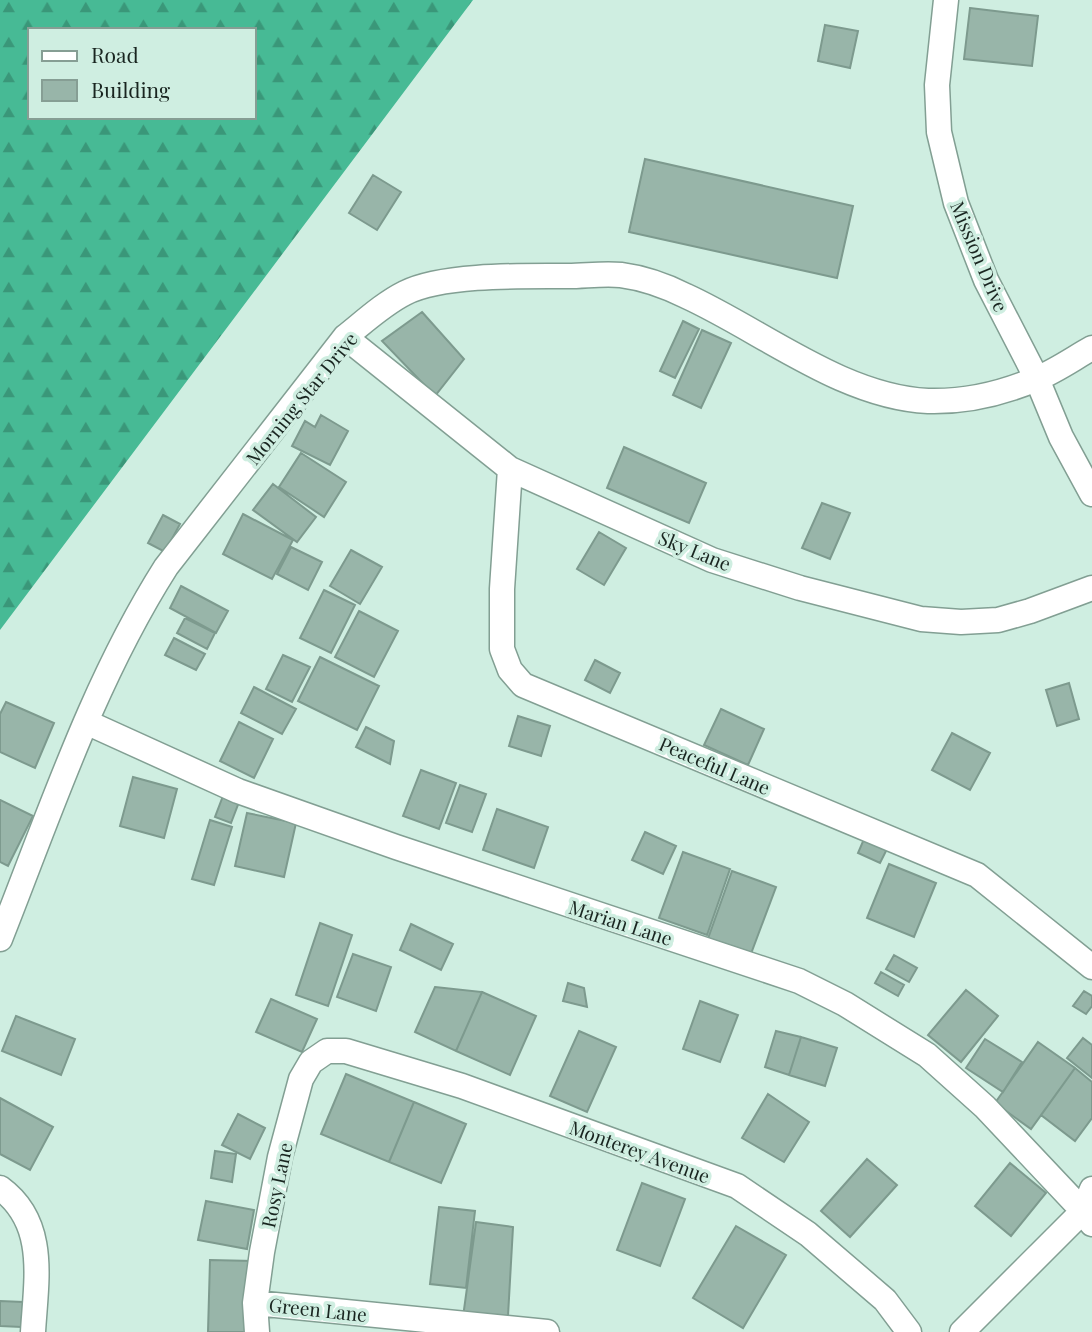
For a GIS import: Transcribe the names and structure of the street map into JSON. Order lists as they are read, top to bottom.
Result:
{
  "streets": {
    "street": [
      "Mission Drive",
      "Morning Star Drive",
      "Sky Lane",
      "Peaceful Lane",
      "Marian Lane",
      "Monterey Avenue",
      "Rosy Lane",
      "Green Lane"
    ]
  },
  "crossings": [
    ["Mission Drive", "Morning Star Drive"],
    ["Morning Star Drive", "Sky Lane"],
    ["Morning Star Drive", "Marian Lane"],
    ["Sky Lane", "Peaceful Lane"],
    ["Monterey Avenue", "Rosy Lane"],
    ["Rosy Lane", "Green Lane"]
  ],
  "legend": ["Road", "Building"]
}
